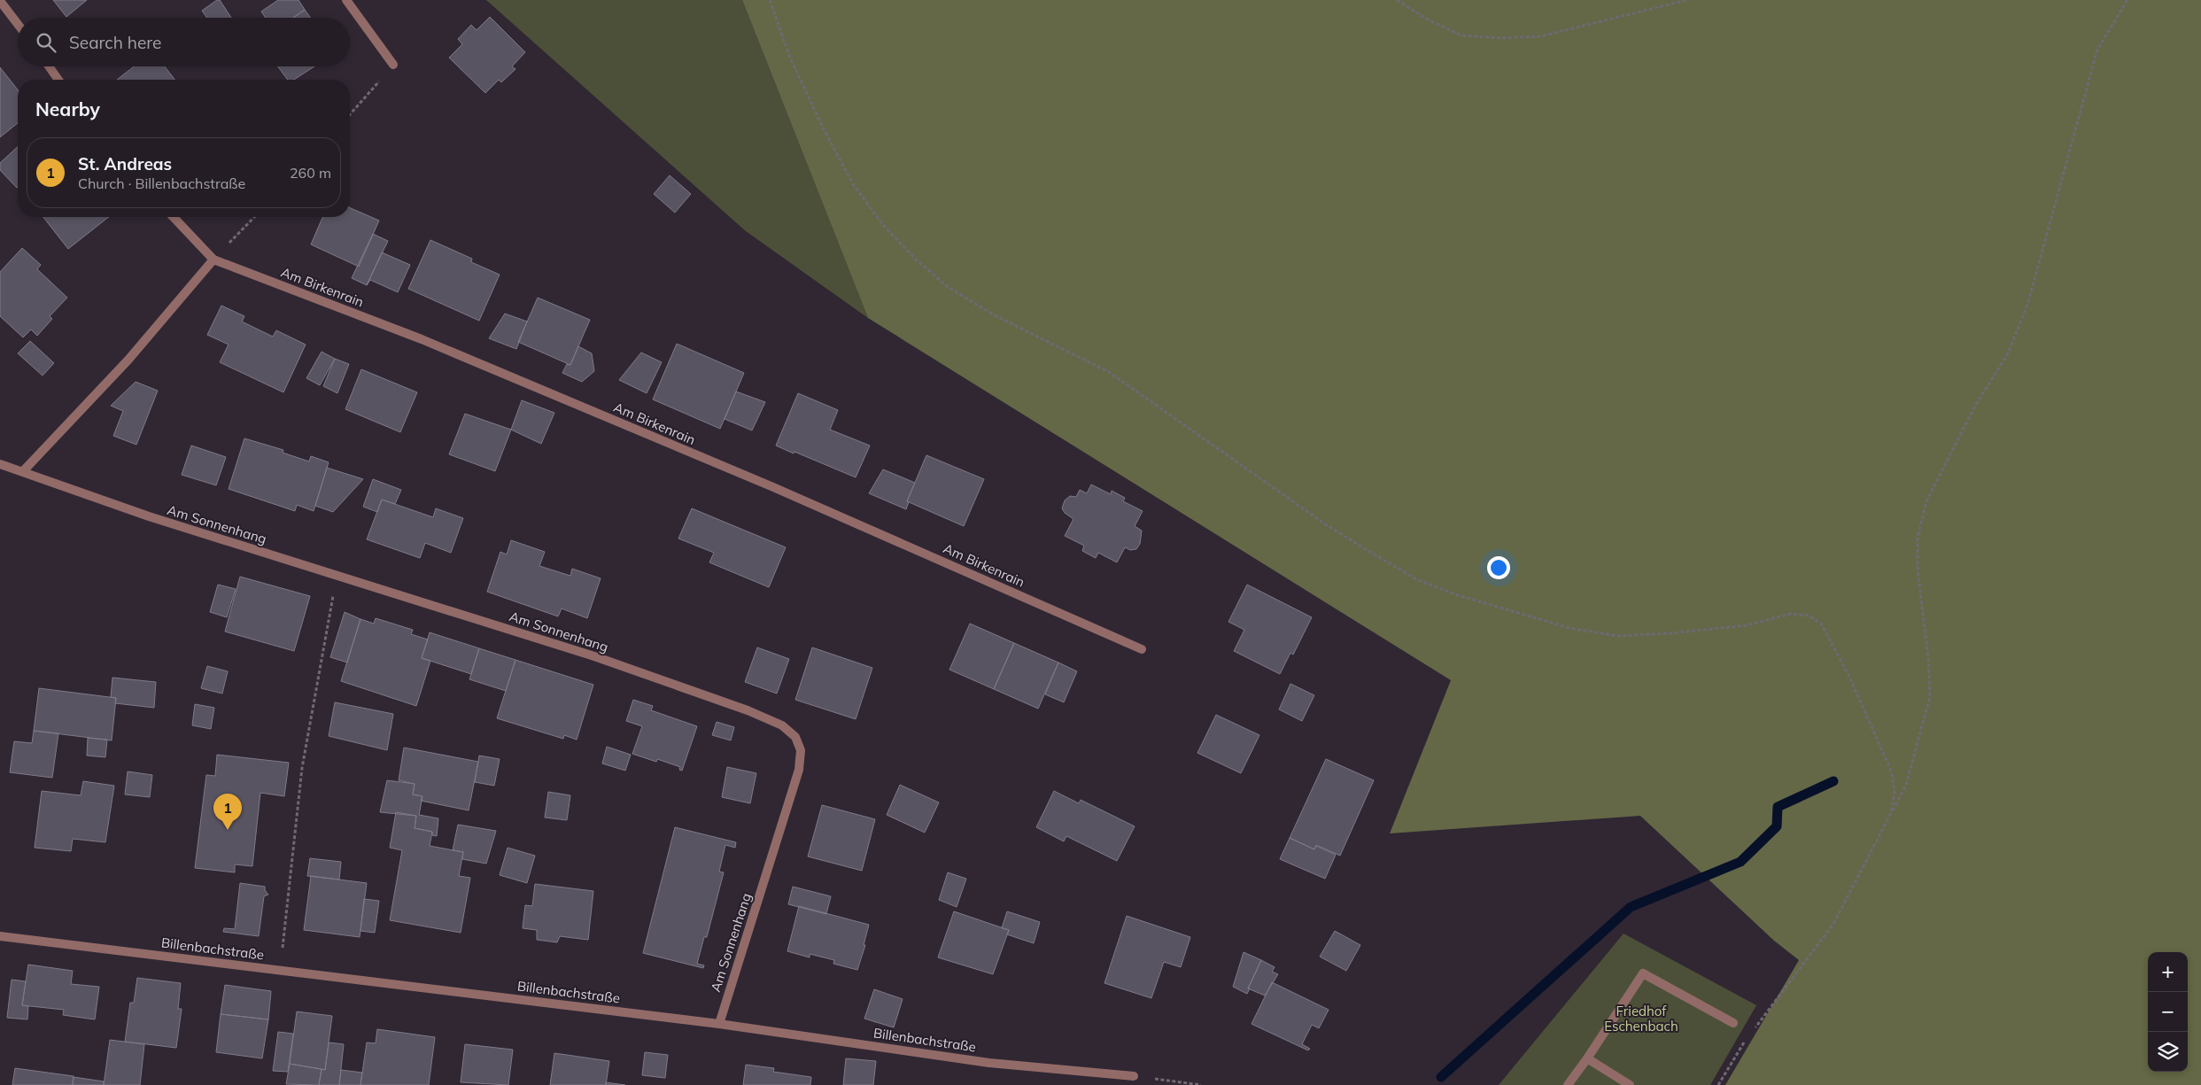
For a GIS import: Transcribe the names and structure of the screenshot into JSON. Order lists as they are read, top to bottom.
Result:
{
  "streets": {
    "street": ["Am Birkenrain", "Am Sonnenhang", "Billenbachstraße"]
  },
  "crossings": [
    ["Am Sonnenhang", "Billenbachstraße"]
  ],
  "parks": ["Friedhof Eschenbach"],
  "page": {
    "search": "Search here",
    "heading": "Nearby",
    "list": [
      {
        "mark": "1",
        "name": "St. Andreas",
        "note": "Church · Billenbachstraße",
        "value": "260 m"
      }
    ],
    "pins": "1",
    "map_buttons": ["+", "−"]
  }
}
